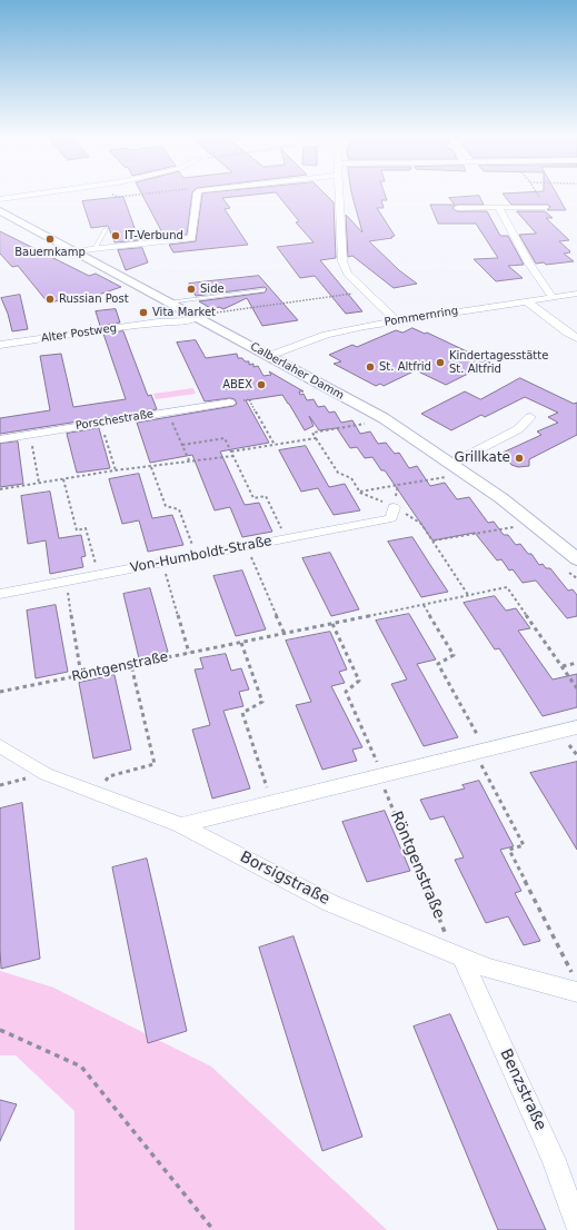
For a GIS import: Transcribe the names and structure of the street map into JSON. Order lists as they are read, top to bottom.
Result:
{
  "streets": {
    "street": [
      "Pommernring",
      "Alter Postweg",
      "Calberlaher Damm",
      "Porschestraße",
      "Von-Humboldt-Straße",
      "Borsigstraße",
      "Benzstraße"
    ],
    "path": ["Röntgenstraße"]
  },
  "crossings": [
    ["Pommernring", "Calberlaher Damm"],
    ["Alter Postweg", "Calberlaher Damm"],
    ["Röntgenstraße", "Borsigstraße"],
    ["Röntgenstraße", "Benzstraße"],
    ["Borsigstraße", "Benzstraße"]
  ],
  "places": [
    "IT-Verbund",
    "Bauernkamp",
    "Side",
    "Russian Post",
    "Vita Market",
    "Kindertagesstätte St. Altfrid",
    "St. Altfrid",
    "ABEX",
    "Grillkate"
  ]
}
